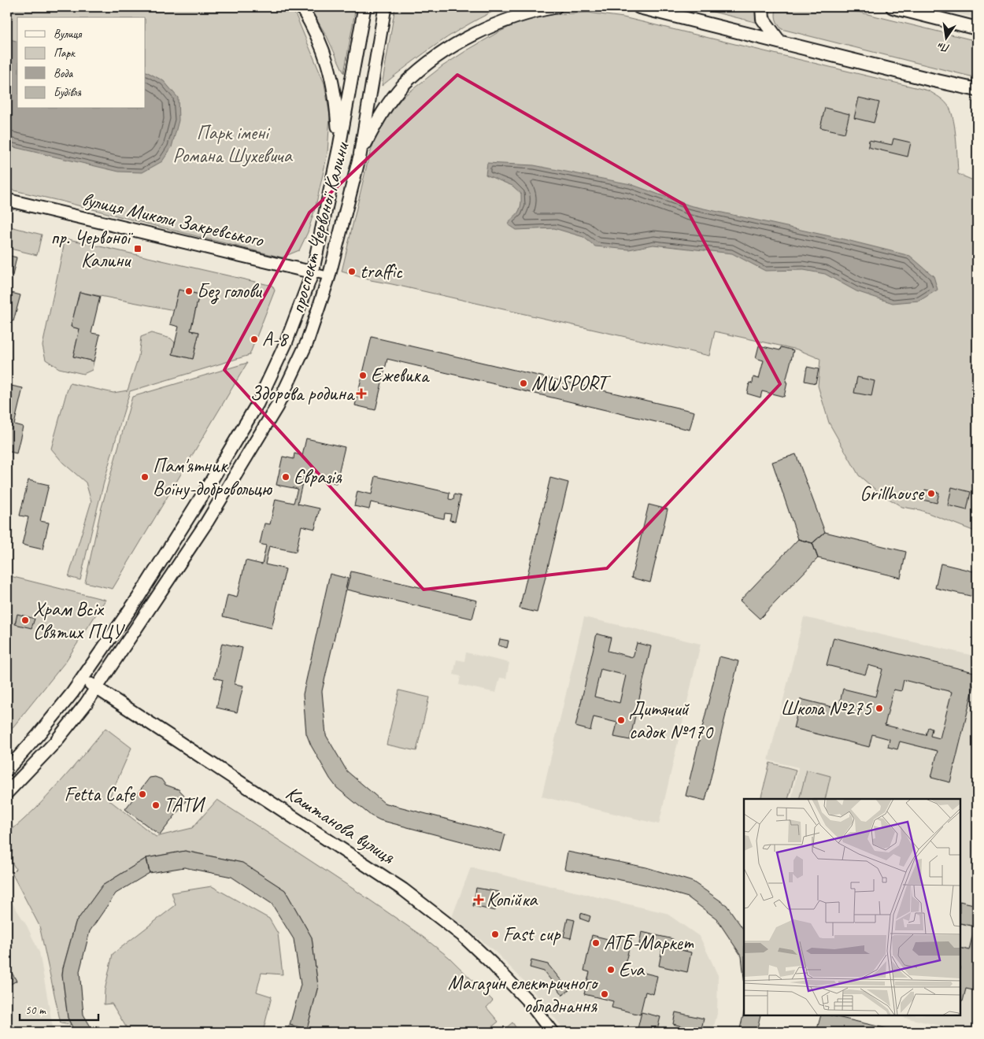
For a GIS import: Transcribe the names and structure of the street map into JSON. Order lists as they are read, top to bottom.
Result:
{
  "streets": {
    "main road": ["вулиця Миколи Закревського", "проспект Червоної Калини", "Каштанова вулиця"]
  },
  "crossings": [
    ["вулиця Миколи Закревського", "проспект Червоної Калини"],
    ["проспект Червоної Калини", "Каштанова вулиця"]
  ],
  "parks": ["Парк імені Романа Шухевича"],
  "places": {
    "transit": ["пр. Червоної Калини"],
    "other": [
      "traffic",
      "Без голови",
      "А-8",
      "Ежевика",
      "MWSPORT",
      "Пам'ятник Воїну-добровольцю",
      "Євразія",
      "Grillhouse",
      "Храм Всіх Святих ПЦУ",
      "Школа №275",
      "Дитячий садок №170",
      "Fetta Cafe",
      "ТАТИ",
      "Fast cup",
      "АТБ-Маркет",
      "Eva",
      "Магазин електричного обладнання"
    ],
    "health": ["Здорова родина", "Копійка"]
  },
  "legend": [
    "Вулиця",
    "Парк",
    "Вода",
    "Будівля"
  ],
  "scale_bar": "50 m",
  "north": "bottom"
}
